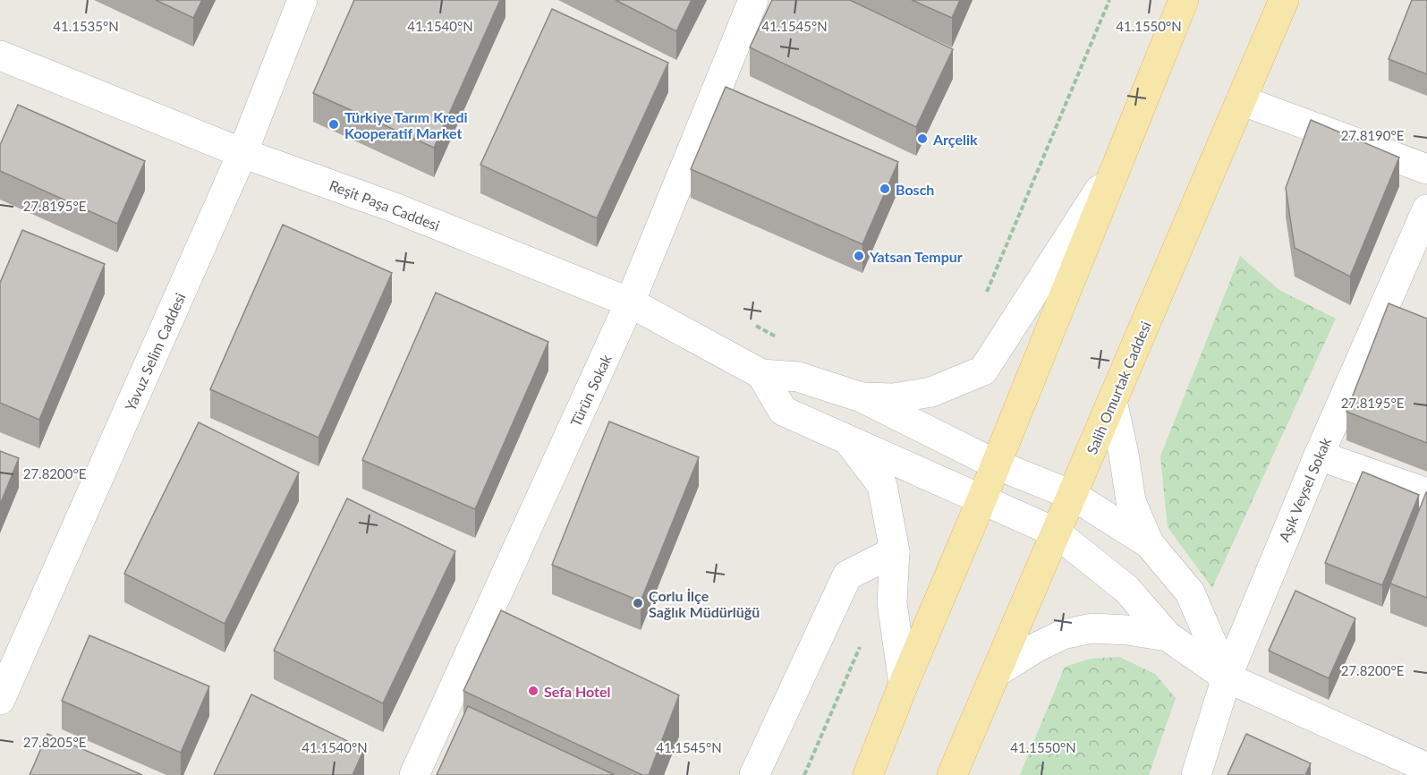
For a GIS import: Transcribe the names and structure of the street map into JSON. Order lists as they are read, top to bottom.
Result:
{
  "streets": {
    "main road": ["Salih Omurtak Caddesi"],
    "street": [
      "Reşit Paşa Caddesi",
      "Yavuz Selim Caddesi",
      "Türün Sokak",
      "Aşık Veysel Sokak"
    ]
  },
  "crossings": [
    ["Reşit Paşa Caddesi", "Yavuz Selim Caddesi"],
    ["Reşit Paşa Caddesi", "Türün Sokak"]
  ],
  "places": [
    "Türkiye Tarım Kredi Kooperatif Market",
    "Arçelik",
    "Bosch",
    "Yatsan Tempur",
    "Çorlu İlçe Sağlık Müdürlüğü",
    "Sefa Hotel"
  ],
  "coordinates": [
    "41.1535°N",
    "41.1540°N",
    "41.1545°N",
    "41.1550°N",
    "27.8190°E",
    "27.8195°E",
    "27.8200°E",
    "27.8205°E"
  ]
}
